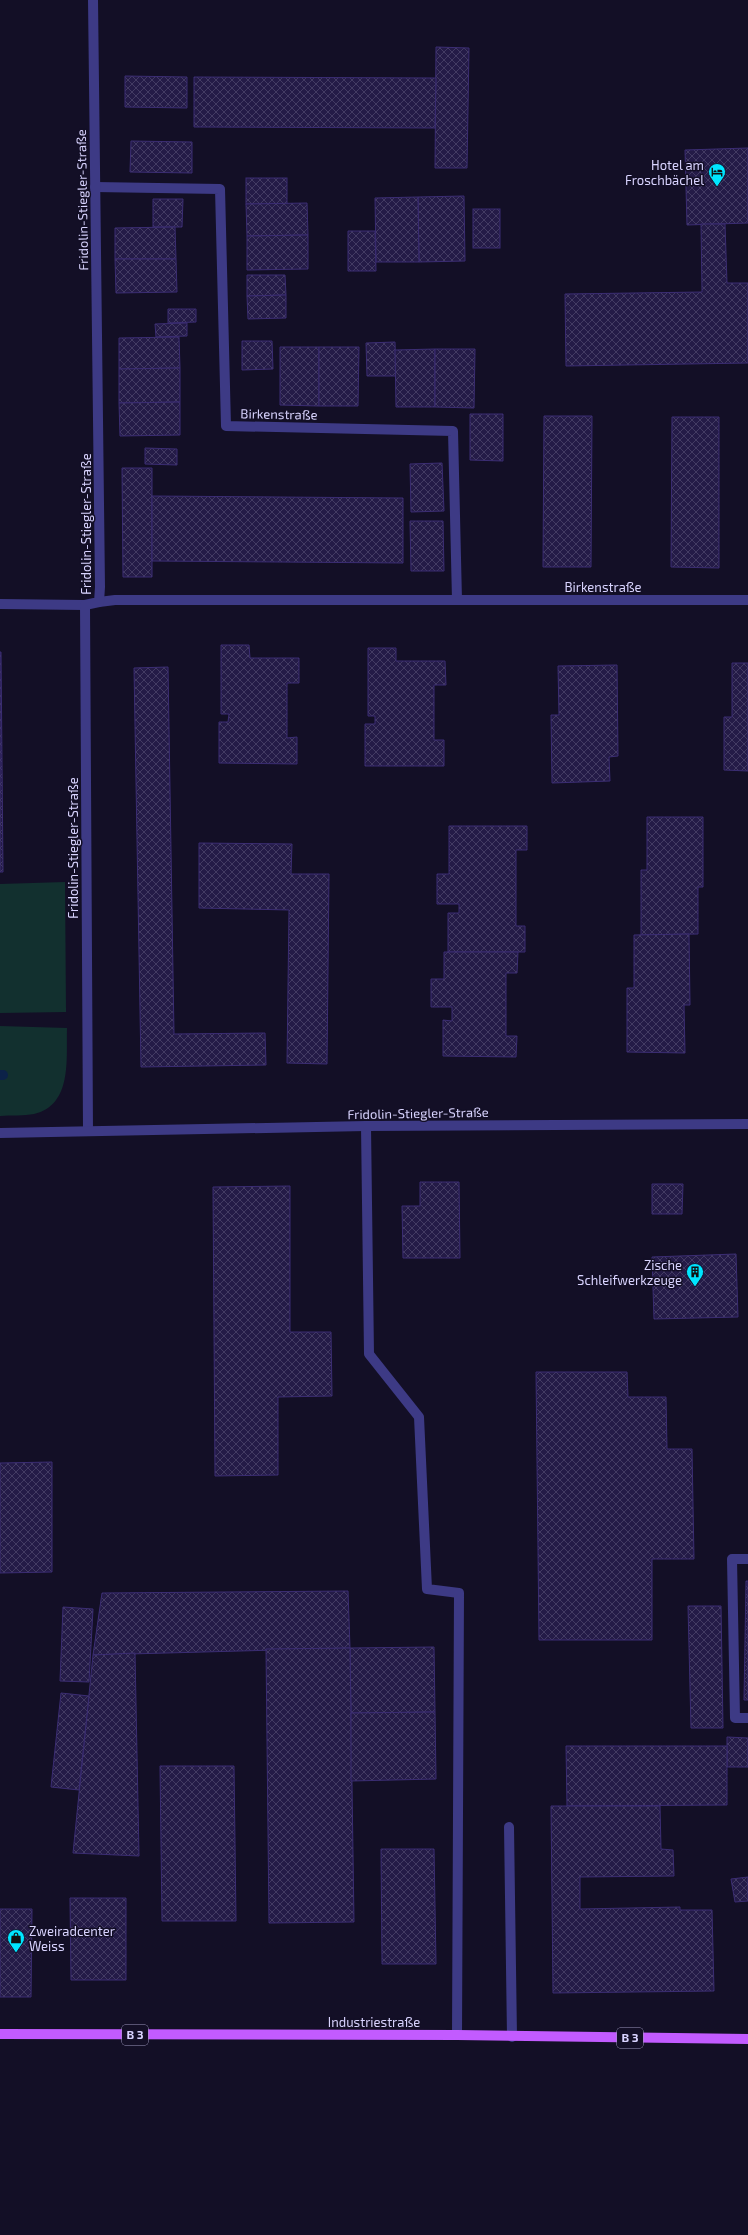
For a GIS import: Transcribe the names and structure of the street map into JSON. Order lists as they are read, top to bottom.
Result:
{
  "streets": {
    "main road": ["Industriestraße", "B 3"],
    "street": ["Fridolin-Stiegler-Straße", "Birkenstraße"]
  },
  "crossings": [
    ["Fridolin-Stiegler-Straße", "Birkenstraße"]
  ],
  "places": {
    "hotel": ["Hotel am Froschbächel"],
    "building": ["Zische Schleifwerkzeuge"],
    "shop": ["Zweiradcenter Weiss"]
  }
}
